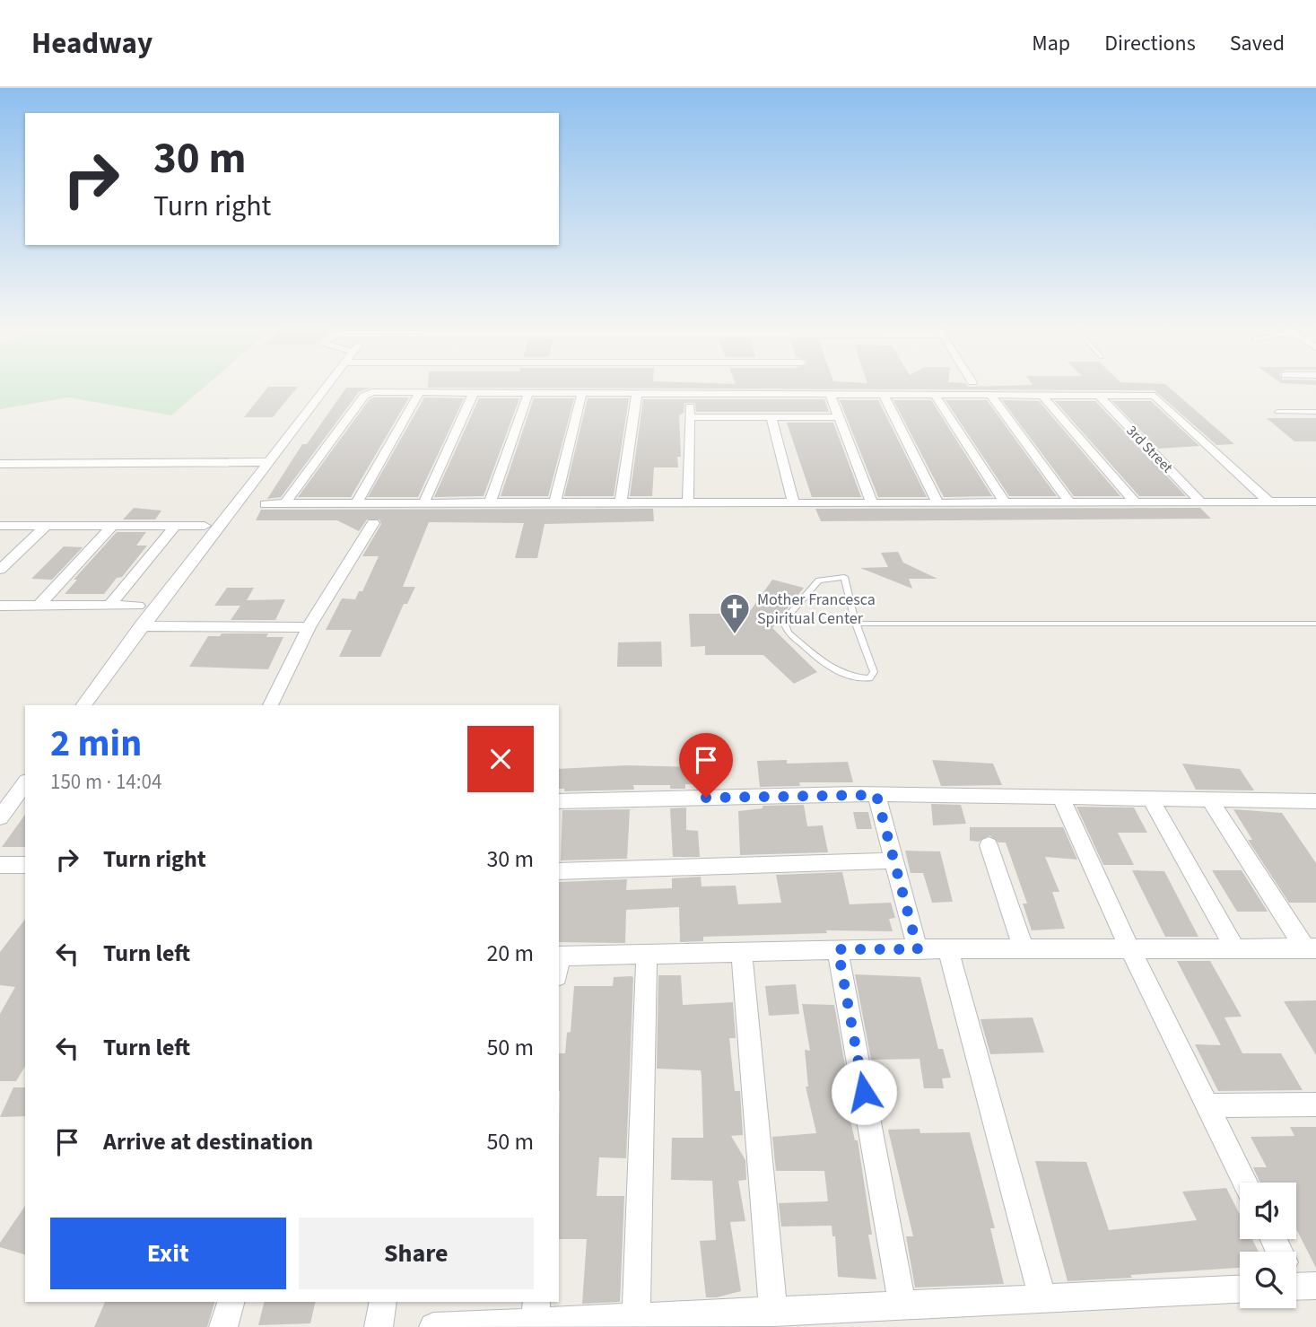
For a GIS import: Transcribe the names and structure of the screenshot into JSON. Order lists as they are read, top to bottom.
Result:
{
  "streets": {
    "street": ["3rd Street"]
  },
  "places": {
    "church": ["Mother Francesca Spiritual Center"]
  },
  "page": {
    "header": "Headway",
    "nav": ["Map", "Directions", "Saved"],
    "turn": ["30 m", "Turn right"],
    "heading": ["2 min", "150 m · 14:04"],
    "list": [
      {
        "name": "Turn right",
        "value": "30 m"
      },
      {
        "name": "Turn left",
        "value": "20 m"
      },
      {
        "name": "Turn left",
        "value": "50 m"
      },
      {
        "name": "Arrive at destination",
        "value": "50 m"
      }
    ],
    "buttons": ["Exit", "Share"]
  }
}
